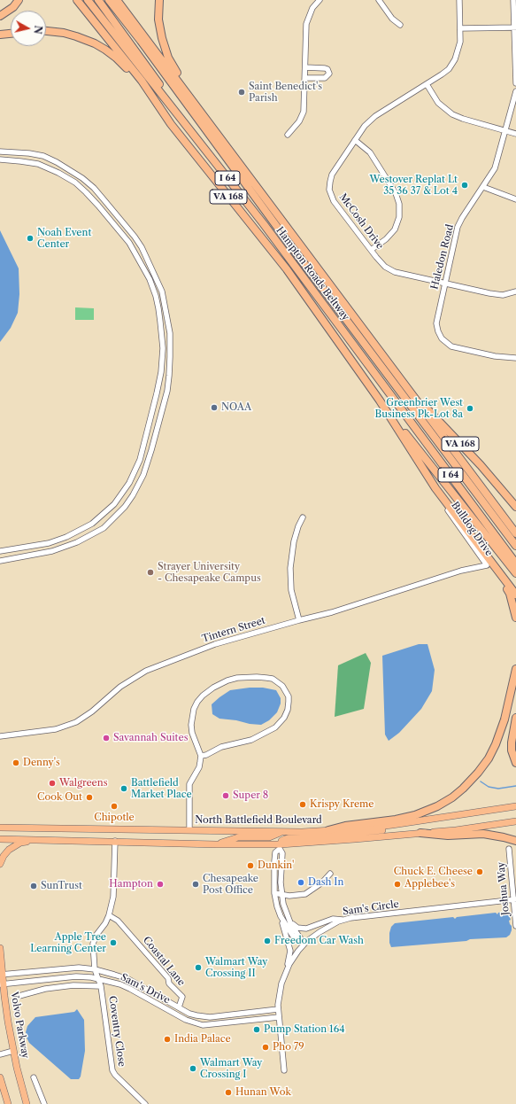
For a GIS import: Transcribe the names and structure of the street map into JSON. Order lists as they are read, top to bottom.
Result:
{
  "streets": {
    "highway": ["I 64", "VA 168", "Hampton Roads Beltway"],
    "main road": ["North Battlefield Boulevard", "Volvo Parkway"],
    "street": [
      "McCosh Drive",
      "Haledon Road",
      "Bulldog Drive",
      "Tintern Street",
      "Joshua Way",
      "Sam's Circle",
      "Coastal Lane",
      "Sam's Drive",
      "Coventry Close"
    ]
  },
  "crossings": [
    ["VA 168", "Hampton Roads Beltway"],
    ["VA 168", "Bulldog Drive"],
    ["VA 168", "Tintern Street"],
    ["McCosh Drive", "Haledon Road"],
    ["Bulldog Drive", "Tintern Street"],
    ["Joshua Way", "Sam's Circle"],
    ["Sam's Circle", "Sam's Drive"],
    ["Coastal Lane", "Sam's Drive"],
    ["Coastal Lane", "Coventry Close"],
    ["Sam's Drive", "Volvo Parkway"],
    ["Sam's Drive", "Coventry Close"]
  ],
  "places": [
    "Saint Benedict's Parish",
    "Westover Replat Lt 35 36 37 & Lot 4",
    "Noah Event Center",
    "NOAA",
    "Greenbrier West Business Pk-Lot 8a",
    "Strayer University - Chesapeake Campus",
    "Savannah Suites",
    "Denny's",
    "Walgreens",
    "Battlefield Market Place",
    "Super 8",
    "Cook Out",
    "Krispy Kreme",
    "Chipotle",
    "Dunkin'",
    "Chuck E. Cheese",
    "Dash In",
    "Hampton",
    "Chesapeake Post Office",
    "Applebee's",
    "SunTrust",
    "Freedom Car Wash",
    "Apple Tree Learning Center",
    "Walmart Way Crossing II",
    "Pump Station 164",
    "India Palace",
    "Pho 79",
    "Walmart Way Crossing I",
    "Hunan Wok"
  ],
  "north": "right"
}
